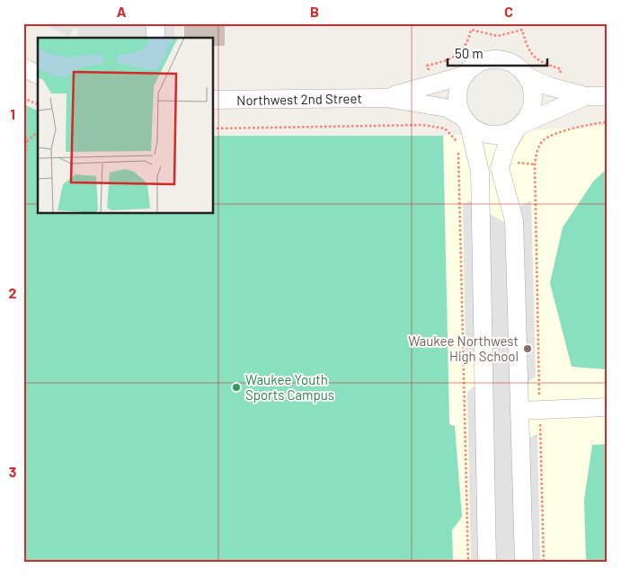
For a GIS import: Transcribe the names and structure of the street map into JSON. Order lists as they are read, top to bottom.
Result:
{
  "streets": {
    "street": ["Northwest 2nd Street"]
  },
  "places": ["Waukee Northwest High School", "Waukee Youth Sports Campus"],
  "scale_bar": "50 m",
  "grid": {
    "columns": ["A", "B", "C"],
    "rows": ["1", "2", "3"]
  }
}
